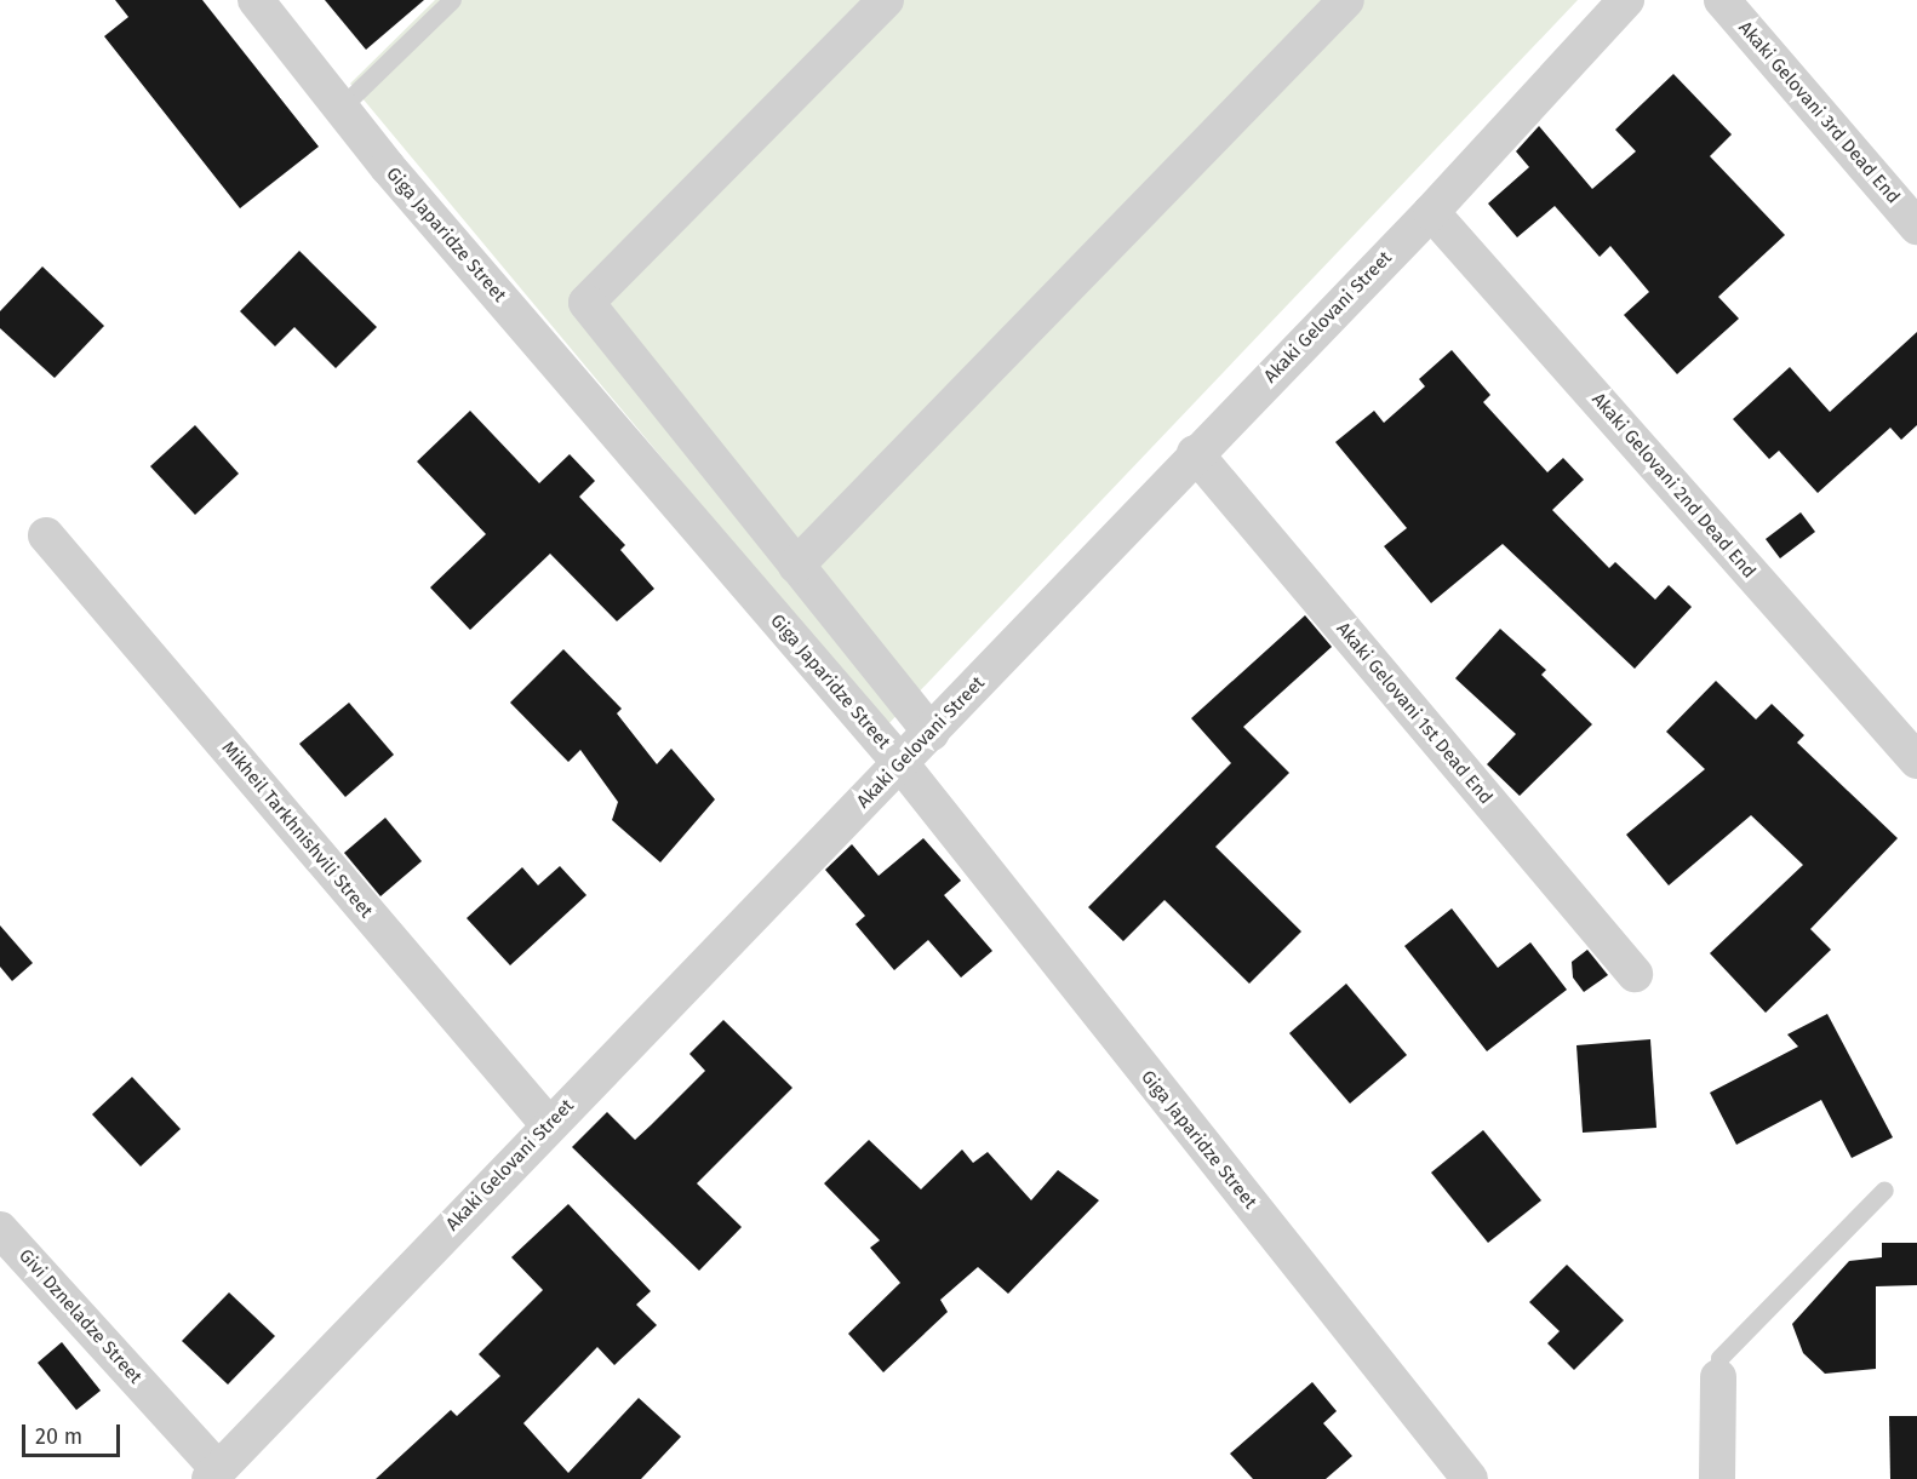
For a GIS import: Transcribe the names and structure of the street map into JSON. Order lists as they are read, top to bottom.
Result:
{
  "streets": {
    "street": [
      "Akaki Gelovani 3rd Dead End",
      "Giga Japaridze Street",
      "Akaki Gelovani Street",
      "Akaki Gelovani 2nd Dead End",
      "Akaki Gelovani 1st Dead End",
      "Mikheil Tarkhnishvili Street",
      "Givi Dzneladze Street"
    ]
  },
  "crossings": [
    ["Giga Japaridze Street", "Akaki Gelovani Street"],
    ["Akaki Gelovani Street", "Akaki Gelovani 2nd Dead End"],
    ["Akaki Gelovani Street", "Akaki Gelovani 1st Dead End"],
    ["Akaki Gelovani Street", "Mikheil Tarkhnishvili Street"],
    ["Akaki Gelovani Street", "Givi Dzneladze Street"]
  ],
  "scale_bar": "20 m"
}
